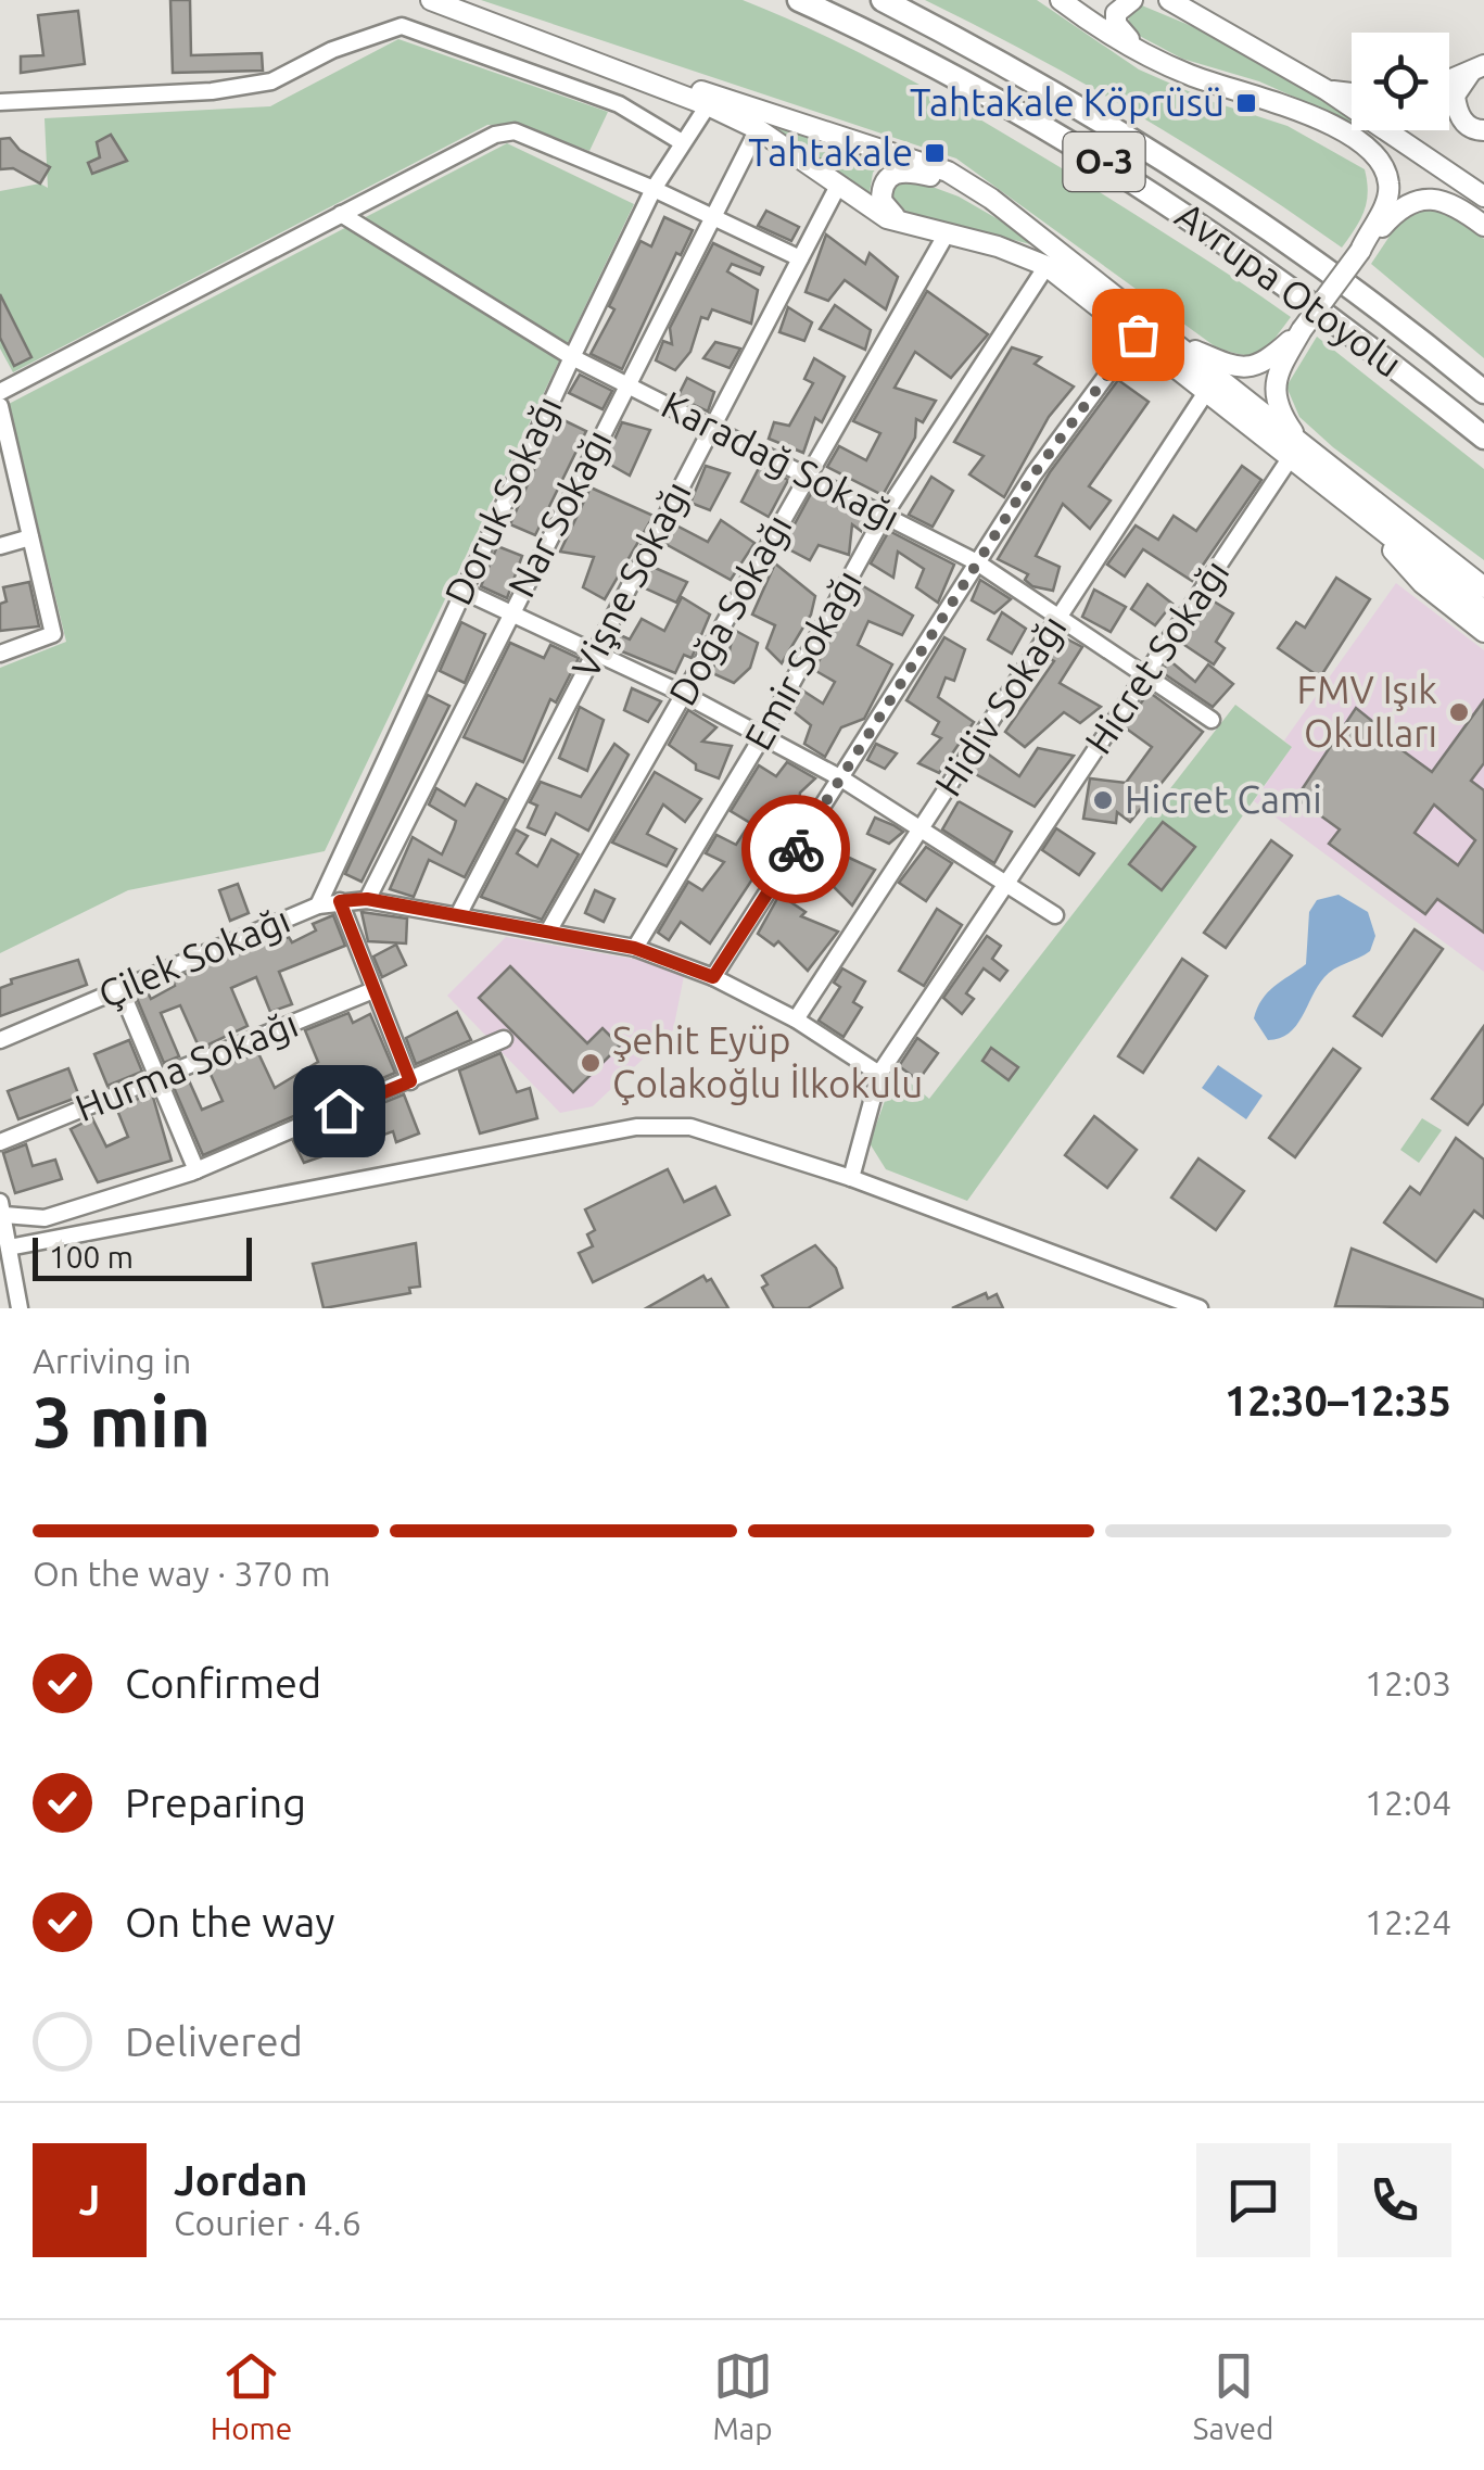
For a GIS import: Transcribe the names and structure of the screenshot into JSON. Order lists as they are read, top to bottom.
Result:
{
  "streets": {
    "highway": ["O-3", "Avrupa Otoyolu"],
    "street": [
      "Karadağ Sokağı",
      "Doruk Sokağı",
      "Nar Sokağı",
      "Vişne Sokağı",
      "Doğa Sokağı",
      "Hicret Sokağı",
      "Emir Sokağı",
      "Hidiv Sokağı",
      "Çilek Sokağı",
      "Hurma Sokağı"
    ]
  },
  "crossings": [
    ["Karadağ Sokağı", "Doruk Sokağı"],
    ["Karadağ Sokağı", "Nar Sokağı"],
    ["Karadağ Sokağı", "Vişne Sokağı"],
    ["Karadağ Sokağı", "Doğa Sokağı"],
    ["Karadağ Sokağı", "Hicret Sokağı"],
    ["Karadağ Sokağı", "Emir Sokağı"],
    ["Karadağ Sokağı", "Hidiv Sokağı"],
    ["Doruk Sokağı", "Çilek Sokağı"],
    ["Nar Sokağı", "Çilek Sokağı"],
    ["Vişne Sokağı", "Çilek Sokağı"],
    ["Doğa Sokağı", "Çilek Sokağı"],
    ["Hicret Sokağı", "Çilek Sokağı"],
    ["Emir Sokağı", "Çilek Sokağı"],
    ["Hidiv Sokağı", "Çilek Sokağı"]
  ],
  "places": {
    "transit": ["Tahtakale Köprüsü", "Tahtakale"],
    "other": ["FMV Işık Okulları", "Hicret Cami", "Şehit Eyüp Çolakoğlu İlkokulu"]
  },
  "scale_bar": "100 m",
  "page": {
    "scale": "100 m",
    "heading": ["3 min", "Arriving in", "12:30–12:35"],
    "panel": ["Jordan", "Courier · 4.6"],
    "bar": "On the way · 370 m",
    "list": [
      ["Confirmed", "12:03"],
      ["Preparing", "12:04"],
      ["On the way", "12:24"],
      "Delivered"
    ],
    "round": "J",
    "tabs": ["Home", "Map", "Saved"]
  }
}
